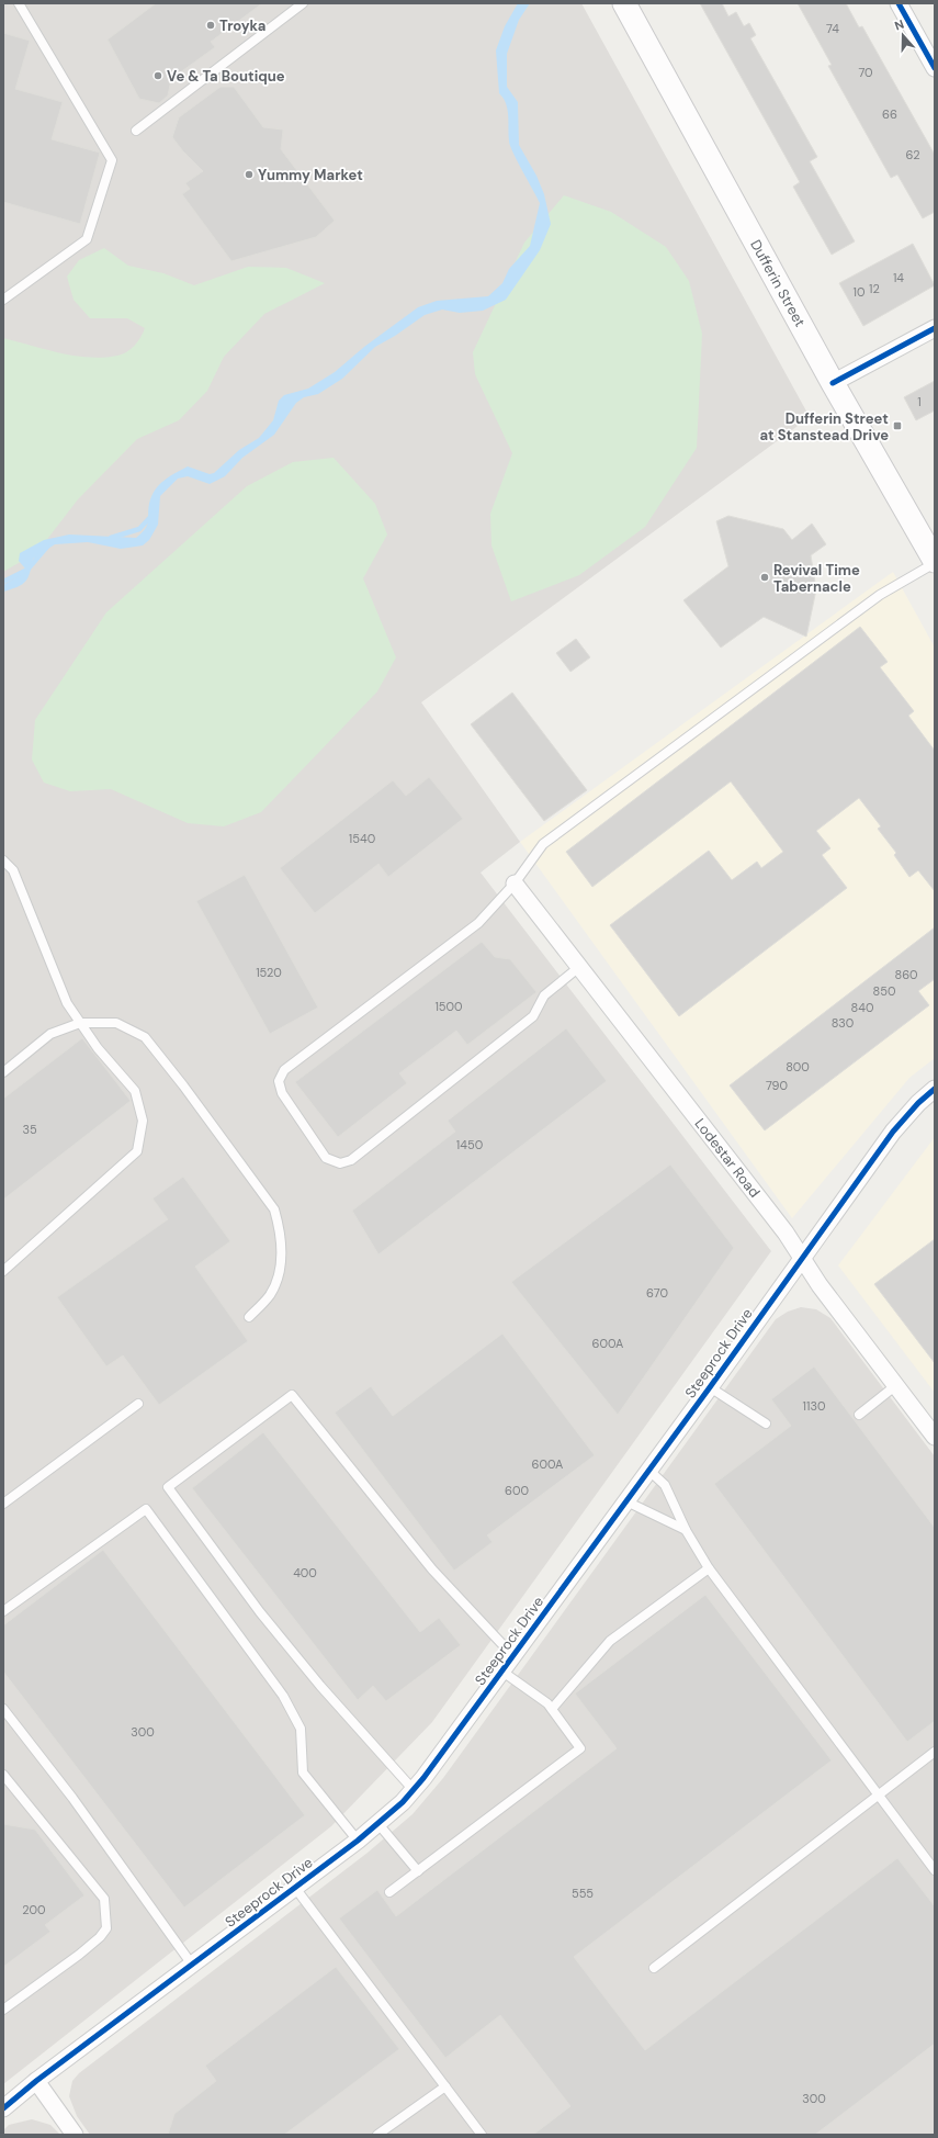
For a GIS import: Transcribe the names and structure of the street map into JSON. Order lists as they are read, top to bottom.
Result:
{
  "streets": {
    "main road": ["Dufferin Street"],
    "street": ["Lodestar Road", "Steeprock Drive"]
  },
  "crossings": [
    ["Lodestar Road", "Steeprock Drive"]
  ],
  "places": {
    "other": [
      "Troyka",
      "Ve & Ta Boutique",
      "Yummy Market",
      "Revival Time Tabernacle"
    ],
    "transit": ["Dufferin Street at Stanstead Drive"]
  },
  "house_numbers": [
    "74",
    "70",
    "66",
    "62",
    "14",
    "12",
    "10",
    "1",
    "1540",
    "1520",
    "860",
    "850",
    "1500",
    "840",
    "830",
    "800",
    "790",
    "35",
    "1450",
    "670",
    "600A",
    "1130",
    "600A",
    "600",
    "400",
    "300",
    "555",
    "200",
    "300"
  ],
  "north": "top"
}
